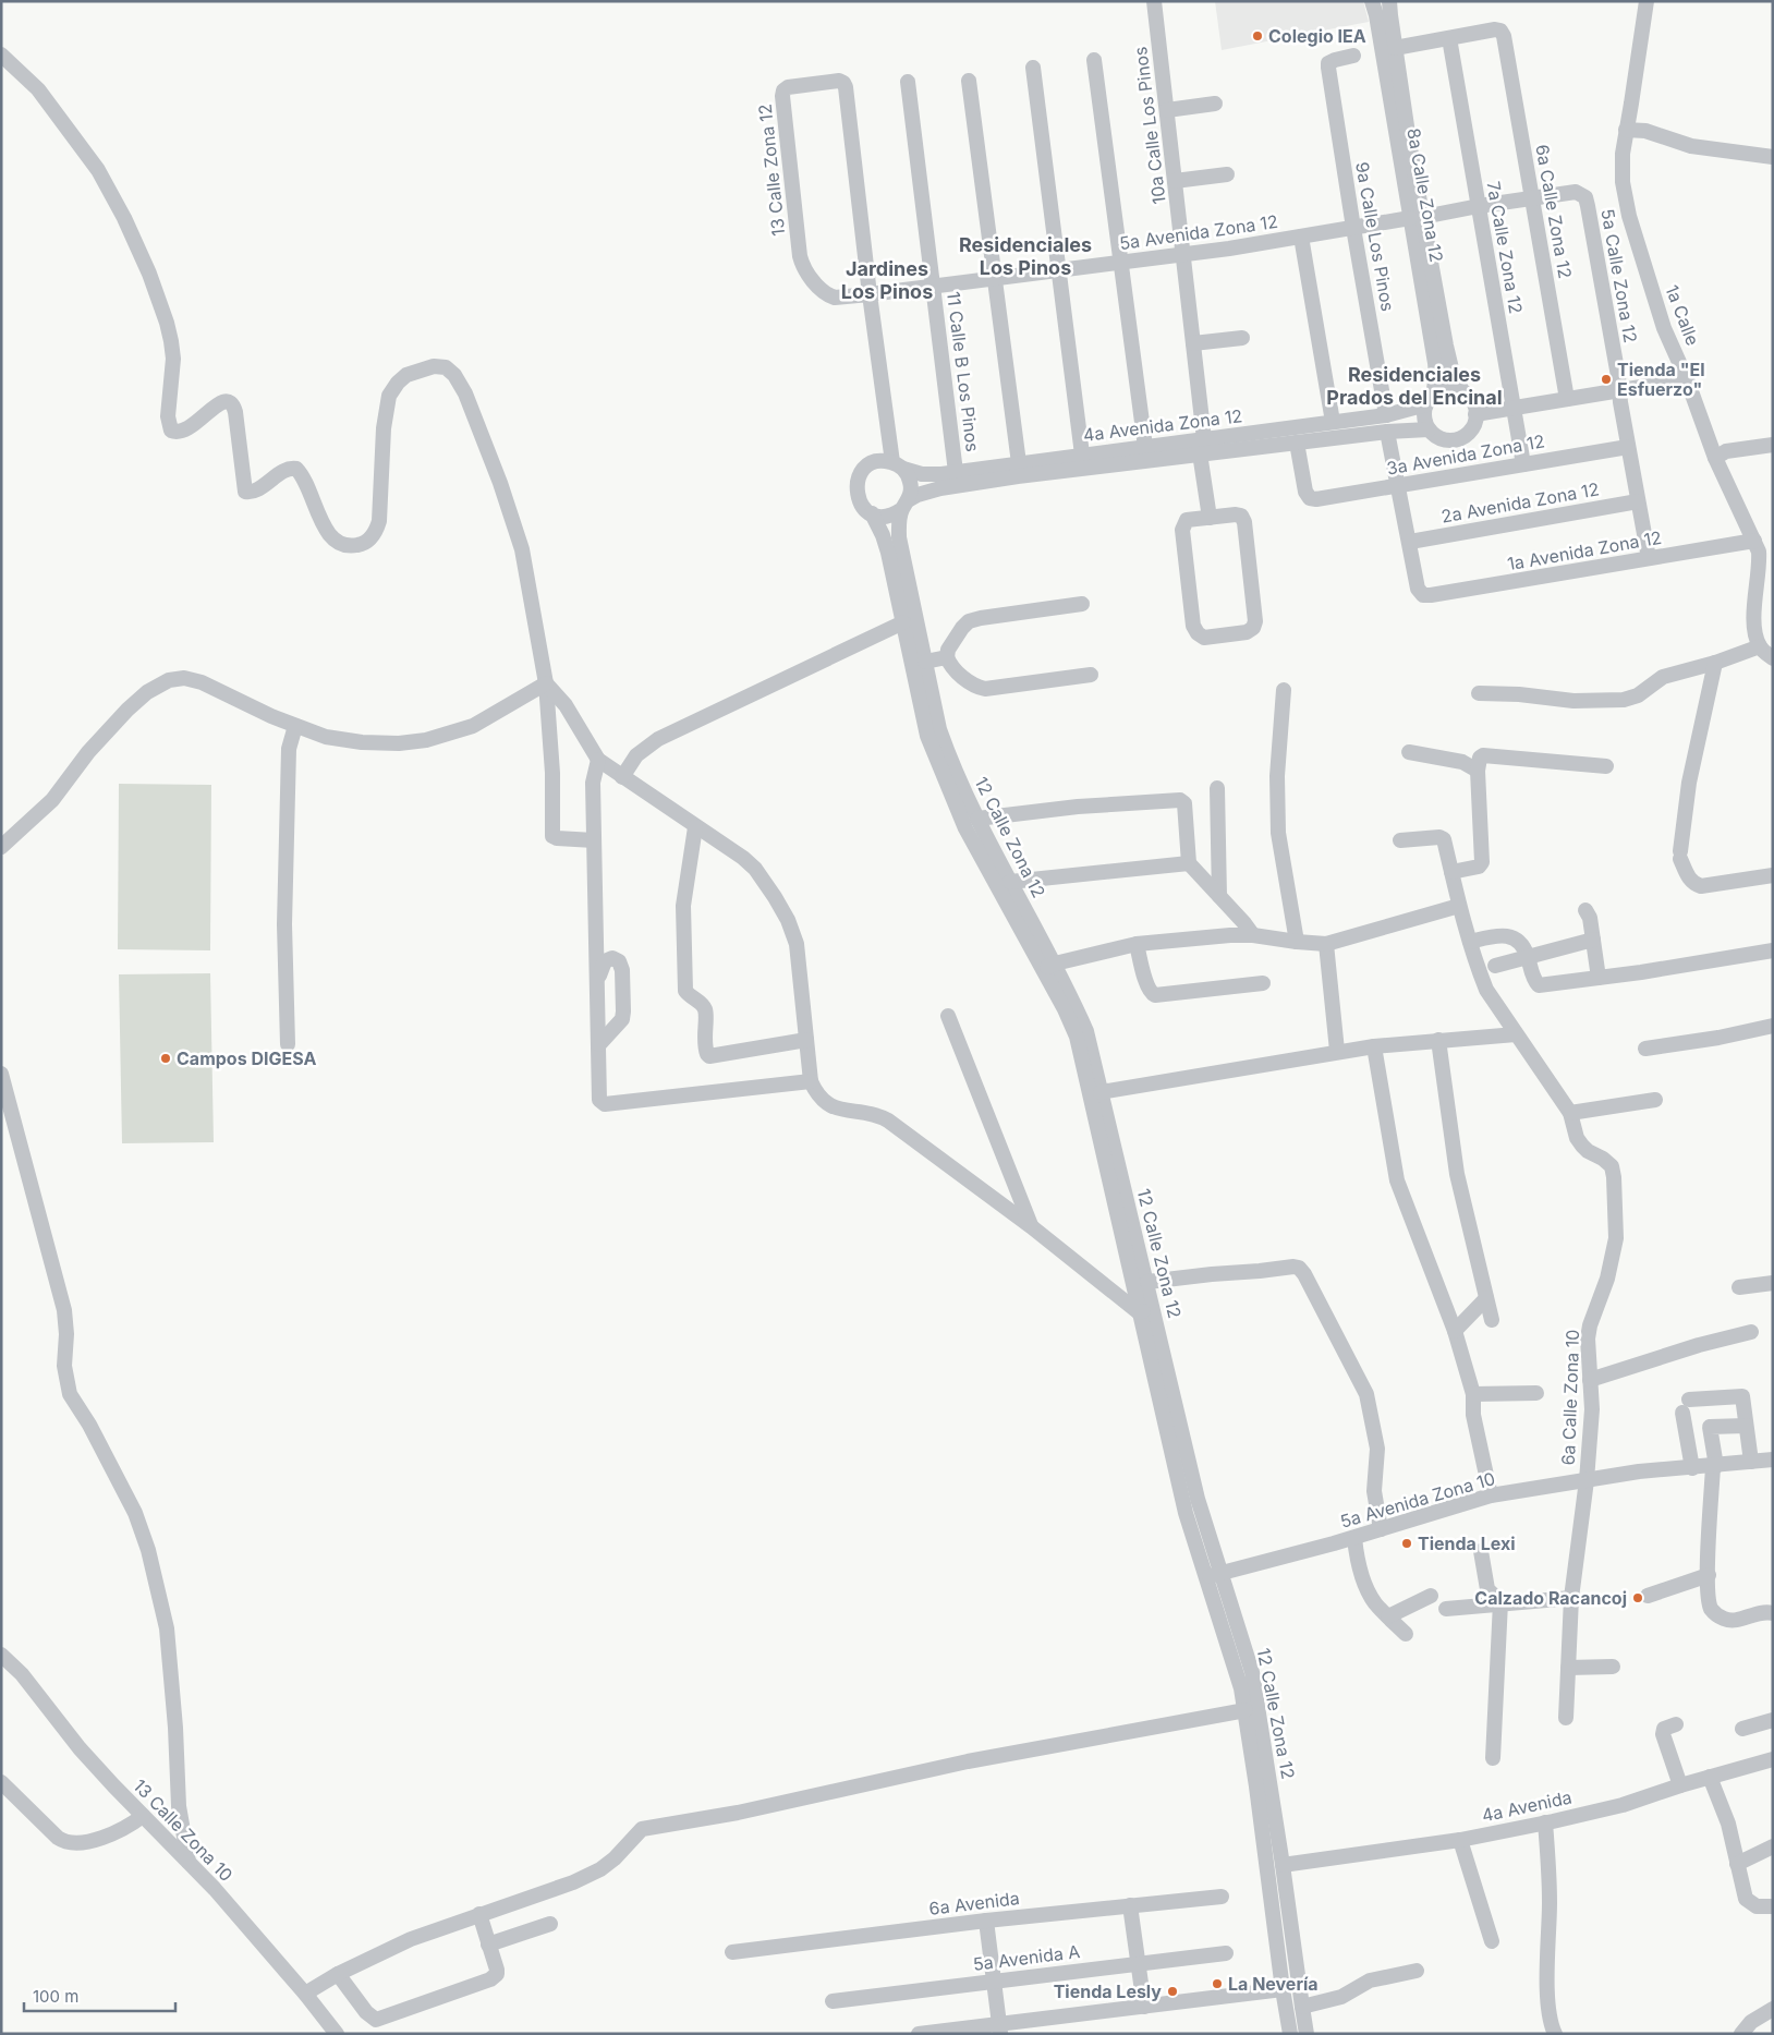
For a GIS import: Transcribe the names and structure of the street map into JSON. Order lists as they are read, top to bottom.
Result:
{
  "streets": {
    "street": [
      "10a Calle Los Pinos",
      "13 Calle Zona 12",
      "8a Calle Zona 12",
      "6a Calle Zona 12",
      "5a Avenida Zona 12",
      "9a Calle Los Pinos",
      "7a Calle Zona 12",
      "5a Calle Zona 12",
      "1a Calle",
      "11 Calle B Los Pinos",
      "4a Avenida Zona 12",
      "3a Avenida Zona 12",
      "2a Avenida Zona 12",
      "1a Avenida Zona 12",
      "12 Calle Zona 12",
      "6a Calle Zona 10",
      "5a Avenida Zona 10",
      "4a Avenida",
      "13 Calle Zona 10",
      "6a Avenida",
      "5a Avenida A"
    ]
  },
  "crossings": [
    ["10a Calle Los Pinos", "5a Avenida Zona 12"],
    ["10a Calle Los Pinos", "4a Avenida Zona 12"],
    ["13 Calle Zona 12", "5a Avenida Zona 12"],
    ["8a Calle Zona 12", "5a Avenida Zona 12"],
    ["8a Calle Zona 12", "4a Avenida Zona 12"],
    ["6a Calle Zona 12", "5a Avenida Zona 12"],
    ["6a Calle Zona 12", "7a Calle Zona 12"],
    ["5a Avenida Zona 12", "9a Calle Los Pinos"],
    ["5a Avenida Zona 12", "7a Calle Zona 12"],
    ["5a Avenida Zona 12", "5a Calle Zona 12"],
    ["5a Avenida Zona 12", "11 Calle B Los Pinos"],
    ["9a Calle Los Pinos", "4a Avenida Zona 12"],
    ["7a Calle Zona 12", "3a Avenida Zona 12"],
    ["5a Calle Zona 12", "3a Avenida Zona 12"],
    ["5a Calle Zona 12", "2a Avenida Zona 12"],
    ["5a Calle Zona 12", "1a Avenida Zona 12"],
    ["1a Calle", "1a Avenida Zona 12"],
    ["11 Calle B Los Pinos", "4a Avenida Zona 12"],
    ["4a Avenida Zona 12", "3a Avenida Zona 12"],
    ["4a Avenida Zona 12", "12 Calle Zona 12"],
    ["2a Avenida Zona 12", "1a Avenida Zona 12"],
    ["12 Calle Zona 12", "5a Avenida Zona 10"],
    ["12 Calle Zona 12", "4a Avenida"],
    ["6a Calle Zona 10", "5a Avenida Zona 10"]
  ],
  "districts": ["Residenciales Los Pinos", "Jardines Los Pinos", "Residenciales Prados del Encinal"],
  "places": [
    "Colegio IEA",
    "Tienda \"El Esfuerzo\"",
    "Campos DIGESA",
    "Tienda Lexi",
    "Calzado Racancoj",
    "La Nevería",
    "Tienda Lesly"
  ],
  "scale_bar": "100 m"
}
